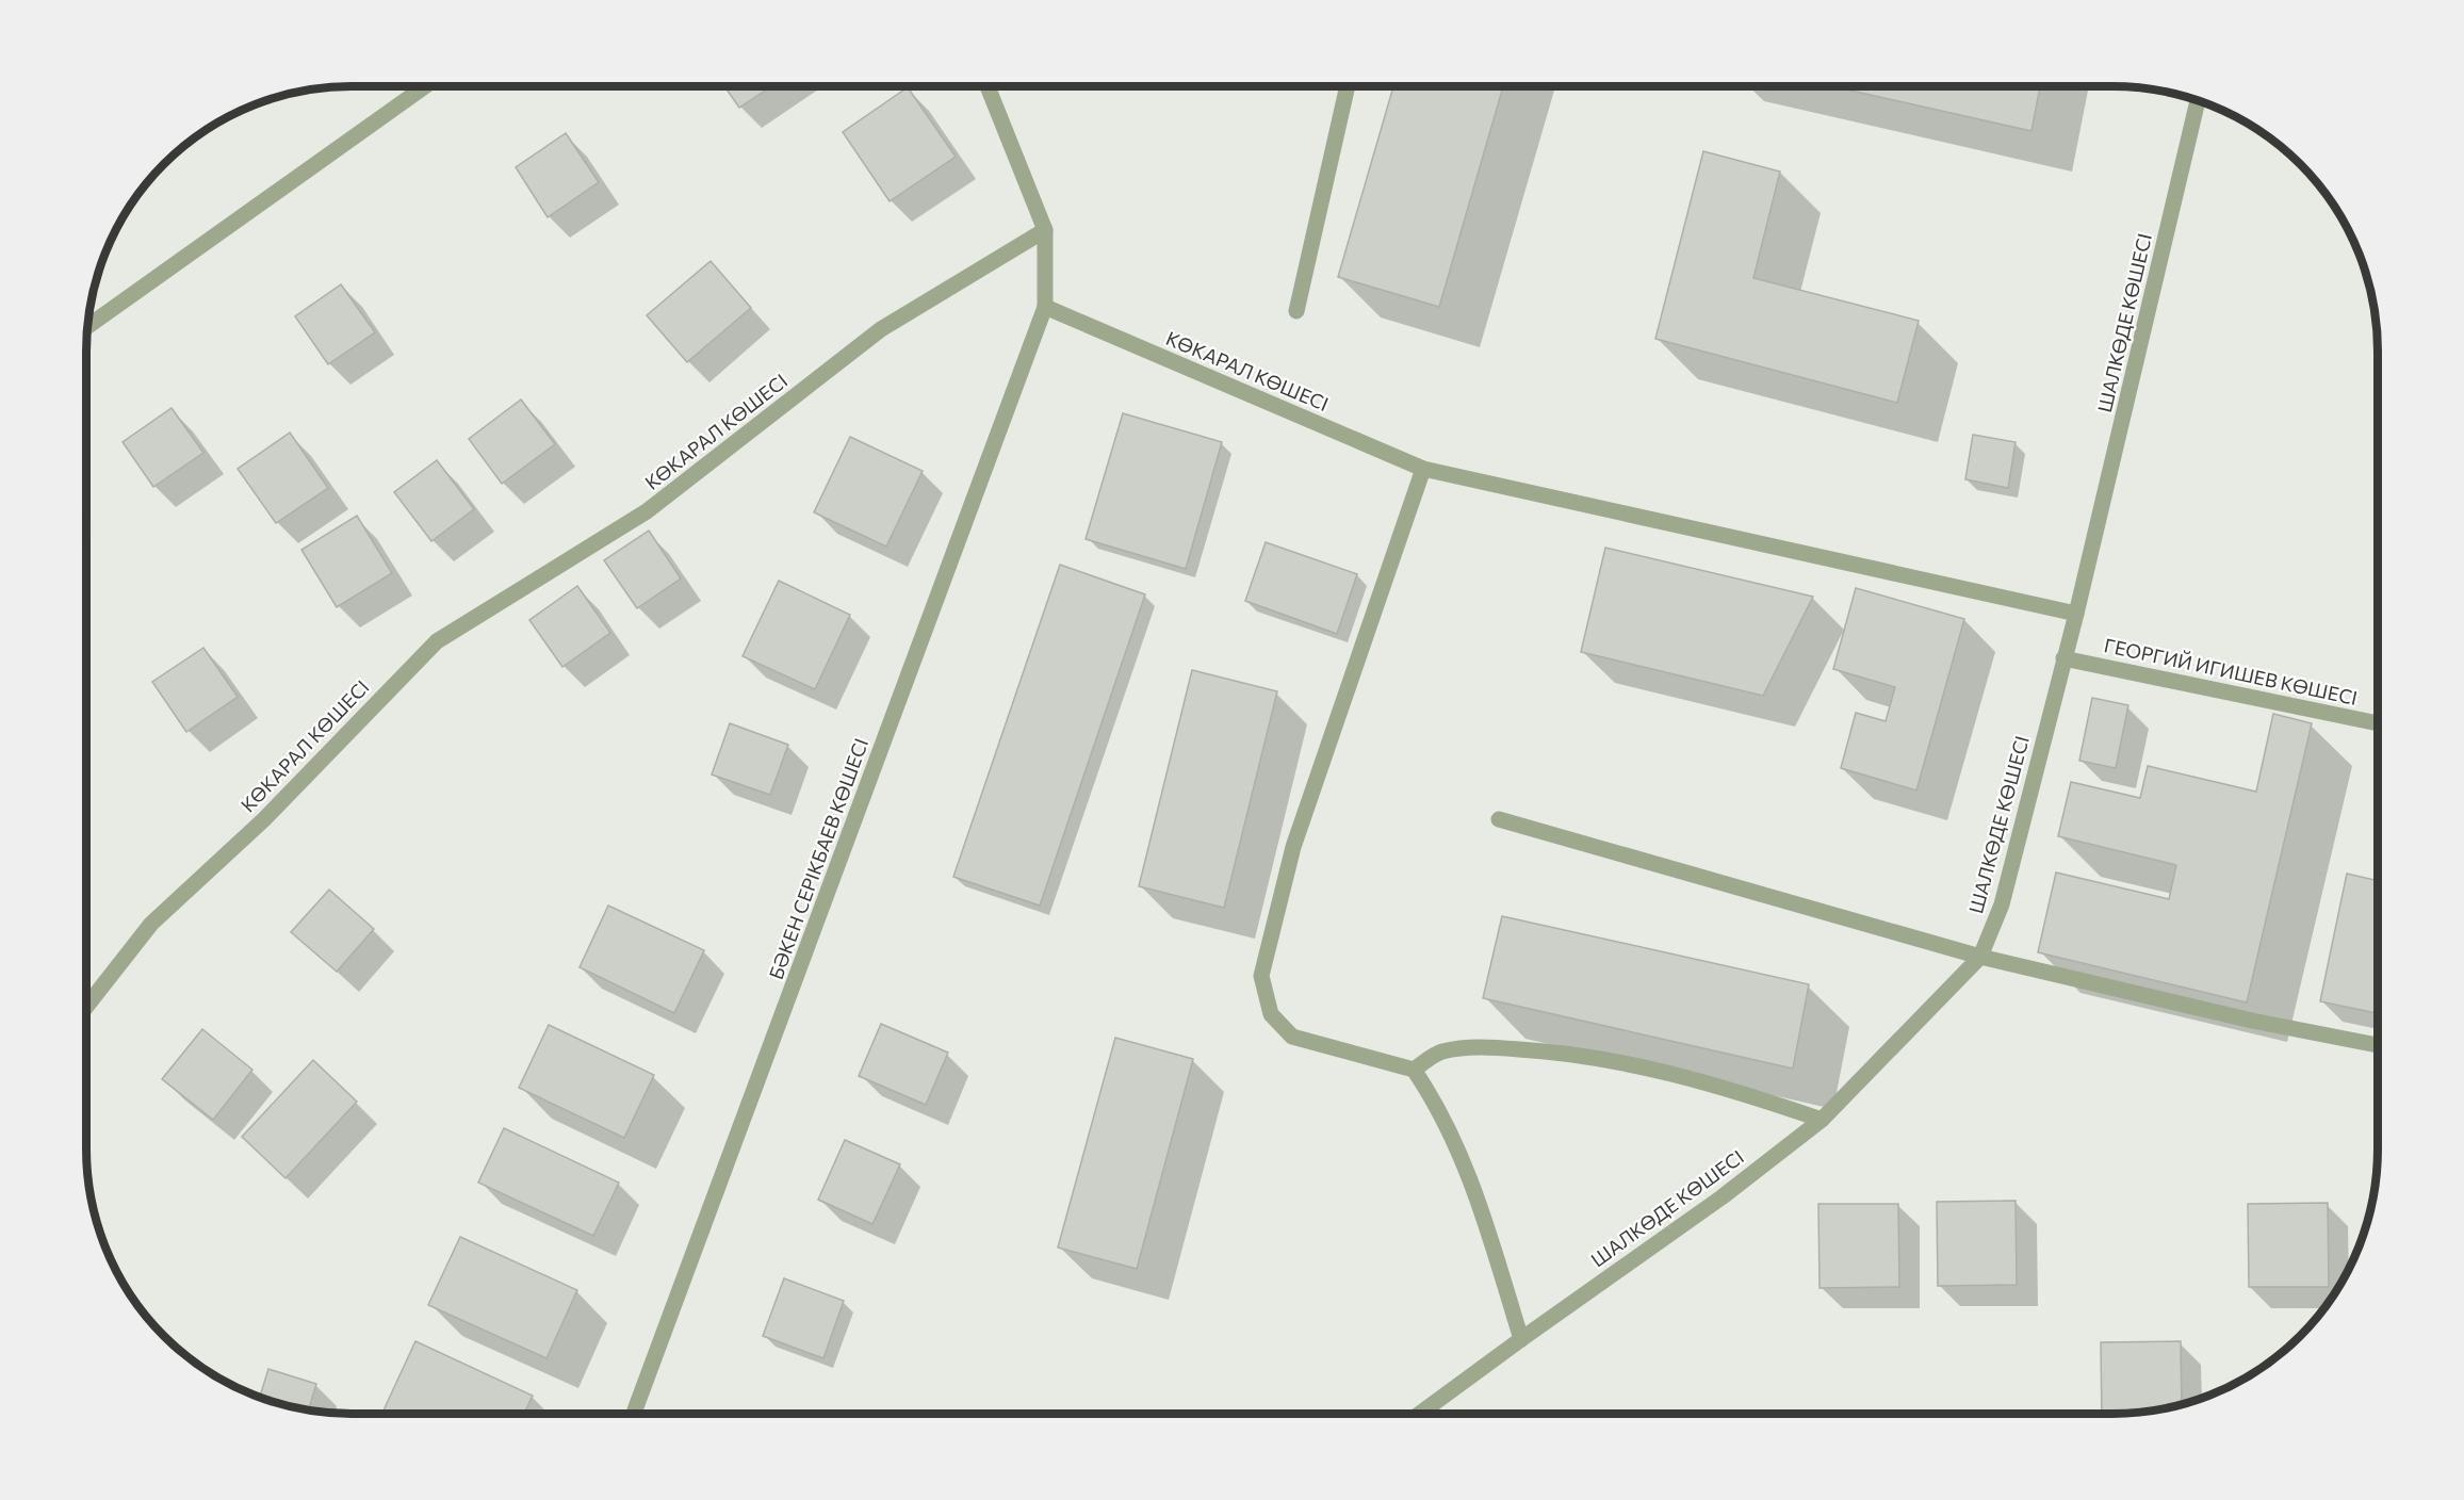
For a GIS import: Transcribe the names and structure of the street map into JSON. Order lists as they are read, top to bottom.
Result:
{
  "streets": {
    "street": [
      "ШАЛКӨДЕ КӨШЕСІ",
      "КӨКАРАЛ КӨШЕСІ",
      "ГЕОРГИЙ ИГИШЕВ КӨШЕСІ",
      "БӘКЕН СЕРІКБАЕВ КӨШЕСІ"
    ]
  },
  "crossings": [
    ["ШАЛКӨДЕ КӨШЕСІ", "КӨКАРАЛ КӨШЕСІ"],
    ["ШАЛКӨДЕ КӨШЕСІ", "ГЕОРГИЙ ИГИШЕВ КӨШЕСІ"],
    ["КӨКАРАЛ КӨШЕСІ", "БӘКЕН СЕРІКБАЕВ КӨШЕСІ"]
  ]
}
